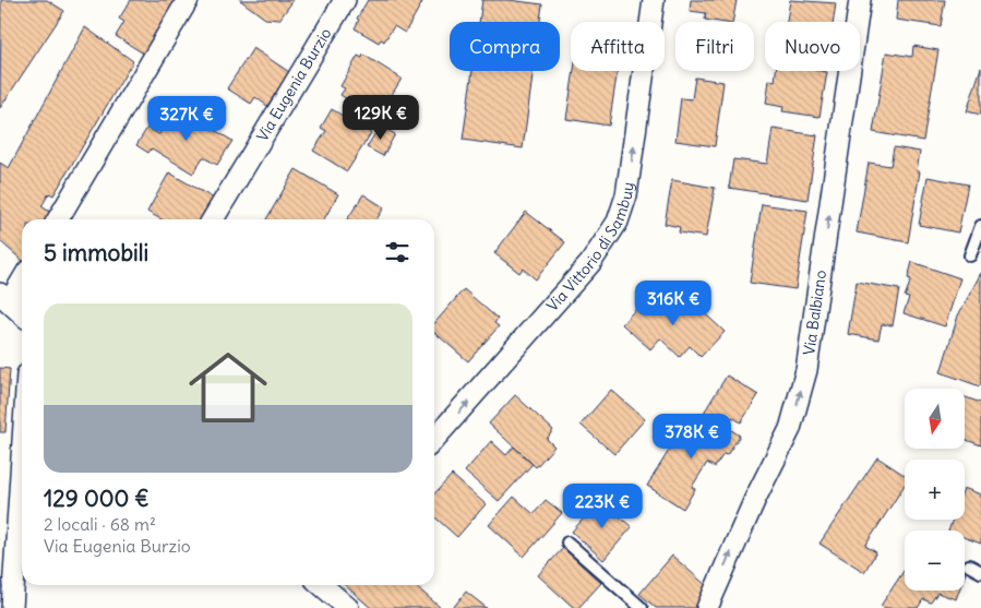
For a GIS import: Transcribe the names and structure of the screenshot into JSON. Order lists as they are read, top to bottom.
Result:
{
  "streets": {
    "street": ["Via Eugenia Burzio", "Via Vittorio di Sambuy", "Via Balbiano"]
  },
  "one_way": ["Via Vittorio di Sambuy", "Via Balbiano"],
  "north": "bottom",
  "page": {
    "chip": [
      "Compra",
      "Affitta",
      "Filtri",
      "Nuovo"
    ],
    "price": [
      "129K €",
      "327K €",
      "316K €",
      "378K €",
      "223K €"
    ],
    "heading": "5 immobili",
    "list": [
      {
        "name": "129 000 €",
        "note": "2 locali · 68 m² · Via Eugenia Burzio"
      }
    ],
    "map_buttons": ["+", "−"]
  }
}
